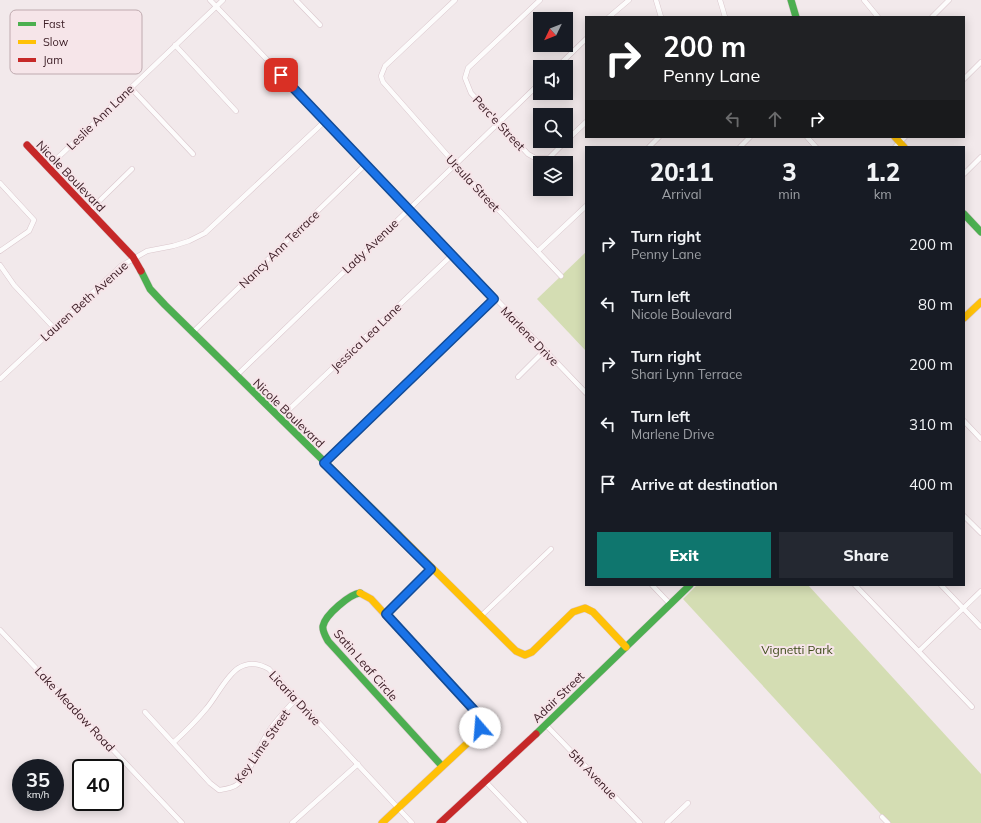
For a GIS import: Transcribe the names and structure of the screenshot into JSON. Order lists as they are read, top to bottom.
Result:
{
  "streets": {
    "street": [
      "Leslie Ann Lane",
      "Perc'e Street",
      "Nicole Boulevard",
      "Ursula Street",
      "Lady Avenue",
      "Nancy Ann Terrace",
      "Lauren Beth Avenue",
      "Marlene Drive",
      "Jessica Lea Lane",
      "Satin Leaf Circle",
      "Adair Street",
      "Licaria Drive",
      "Lake Meadow Road",
      "Key Lime Street",
      "5th Avenue"
    ]
  },
  "crossings": [
    ["Leslie Ann Lane", "Nicole Boulevard"],
    ["Leslie Ann Lane", "Marlene Drive"],
    ["Perc'e Street", "Lady Avenue"],
    ["Nicole Boulevard", "Lady Avenue"],
    ["Nicole Boulevard", "Nancy Ann Terrace"],
    ["Nicole Boulevard", "Lauren Beth Avenue"],
    ["Nicole Boulevard", "Jessica Lea Lane"],
    ["Nicole Boulevard", "Adair Street"],
    ["Ursula Street", "Lady Avenue"],
    ["Lady Avenue", "Marlene Drive"],
    ["Nancy Ann Terrace", "Marlene Drive"],
    ["Lauren Beth Avenue", "Marlene Drive"],
    ["Marlene Drive", "Jessica Lea Lane"],
    ["Adair Street", "5th Avenue"],
    ["Licaria Drive", "Key Lime Street"]
  ],
  "parks": ["Vignetti Park"],
  "legend": ["Fast", "Slow", "Jam"],
  "north": "bottom left",
  "page": {
    "turn": ["200 m", "Penny Lane"],
    "eta": [
      "20:11",
      "Arrival",
      "3",
      "min",
      "1.2",
      "km"
    ],
    "list": [
      {
        "name": "Turn right",
        "note": "Penny Lane",
        "value": "200 m"
      },
      {
        "name": "Turn left",
        "note": "Nicole Boulevard",
        "value": "80 m"
      },
      {
        "name": "Turn right",
        "note": "Shari Lynn Terrace",
        "value": "200 m"
      },
      {
        "name": "Turn left",
        "note": "Marlene Drive",
        "value": "310 m"
      },
      {
        "name": "Arrive at destination",
        "value": "400 m"
      }
    ],
    "buttons": ["Exit", "Share"],
    "speed": "35 km/h",
    "limit": "40"
  }
}
